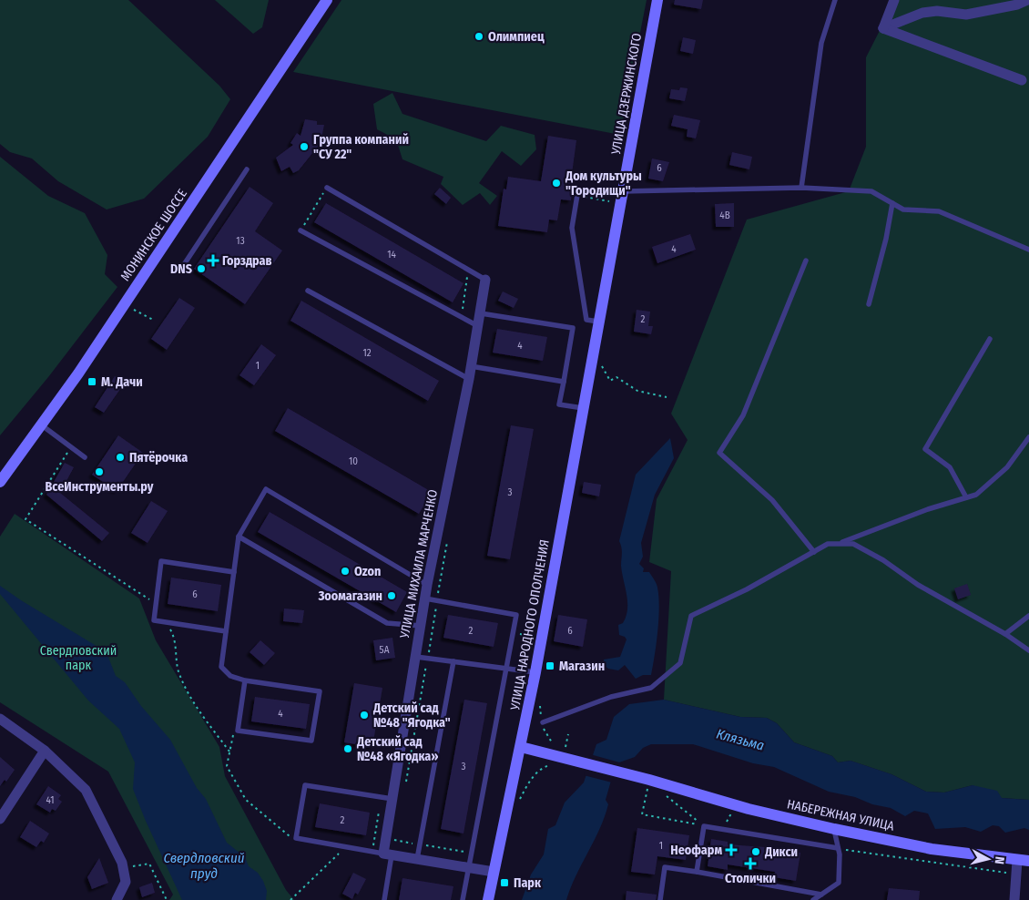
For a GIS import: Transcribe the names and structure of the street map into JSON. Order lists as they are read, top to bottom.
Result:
{
  "streets": {
    "street": [
      "УЛИЦА ДЗЕРЖИНСКОГО",
      "МОНИНСКОЕ ШОССЕ",
      "УЛИЦА МИХАИЛА МАРЧЕНКО",
      "УЛИЦА НАРОДНОГО ОПОЛЧЕНИЯ",
      "НАБЕРЕЖНАЯ УЛИЦА"
    ]
  },
  "crossings": [
    ["УЛИЦА ДЗЕРЖИНСКОГО", "УЛИЦА НАРОДНОГО ОПОЛЧЕНИЯ"],
    ["УЛИЦА НАРОДНОГО ОПОЛЧЕНИЯ", "НАБЕРЕЖНАЯ УЛИЦА"]
  ],
  "water": ["Клязьма", "Свердловский пруд"],
  "parks": ["Свердловский парк"],
  "places": {
    "other": [
      "Олимпиец",
      "Группа компаний \"СУ 22\"",
      "Дом культуры \"Городищи\"",
      "DNS",
      "Пятёрочка",
      "ВсеИнструменты.ру",
      "Ozon",
      "Зоомагазин",
      "Детский сад №48 \"Ягодка\"",
      "Детский сад №48 «Ягодка»",
      "Дикси"
    ],
    "health": ["Горздрав", "Неофарм", "Столички"],
    "transit": ["М. Дачи", "Магазин", "Парк"]
  },
  "house_numbers": [
    "6",
    "4В",
    "13",
    "4",
    "14",
    "2",
    "4",
    "12",
    "1",
    "10",
    "3",
    "6",
    "2",
    "6",
    "5А",
    "4",
    "3",
    "41",
    "2",
    "1"
  ],
  "north": "right"
}
